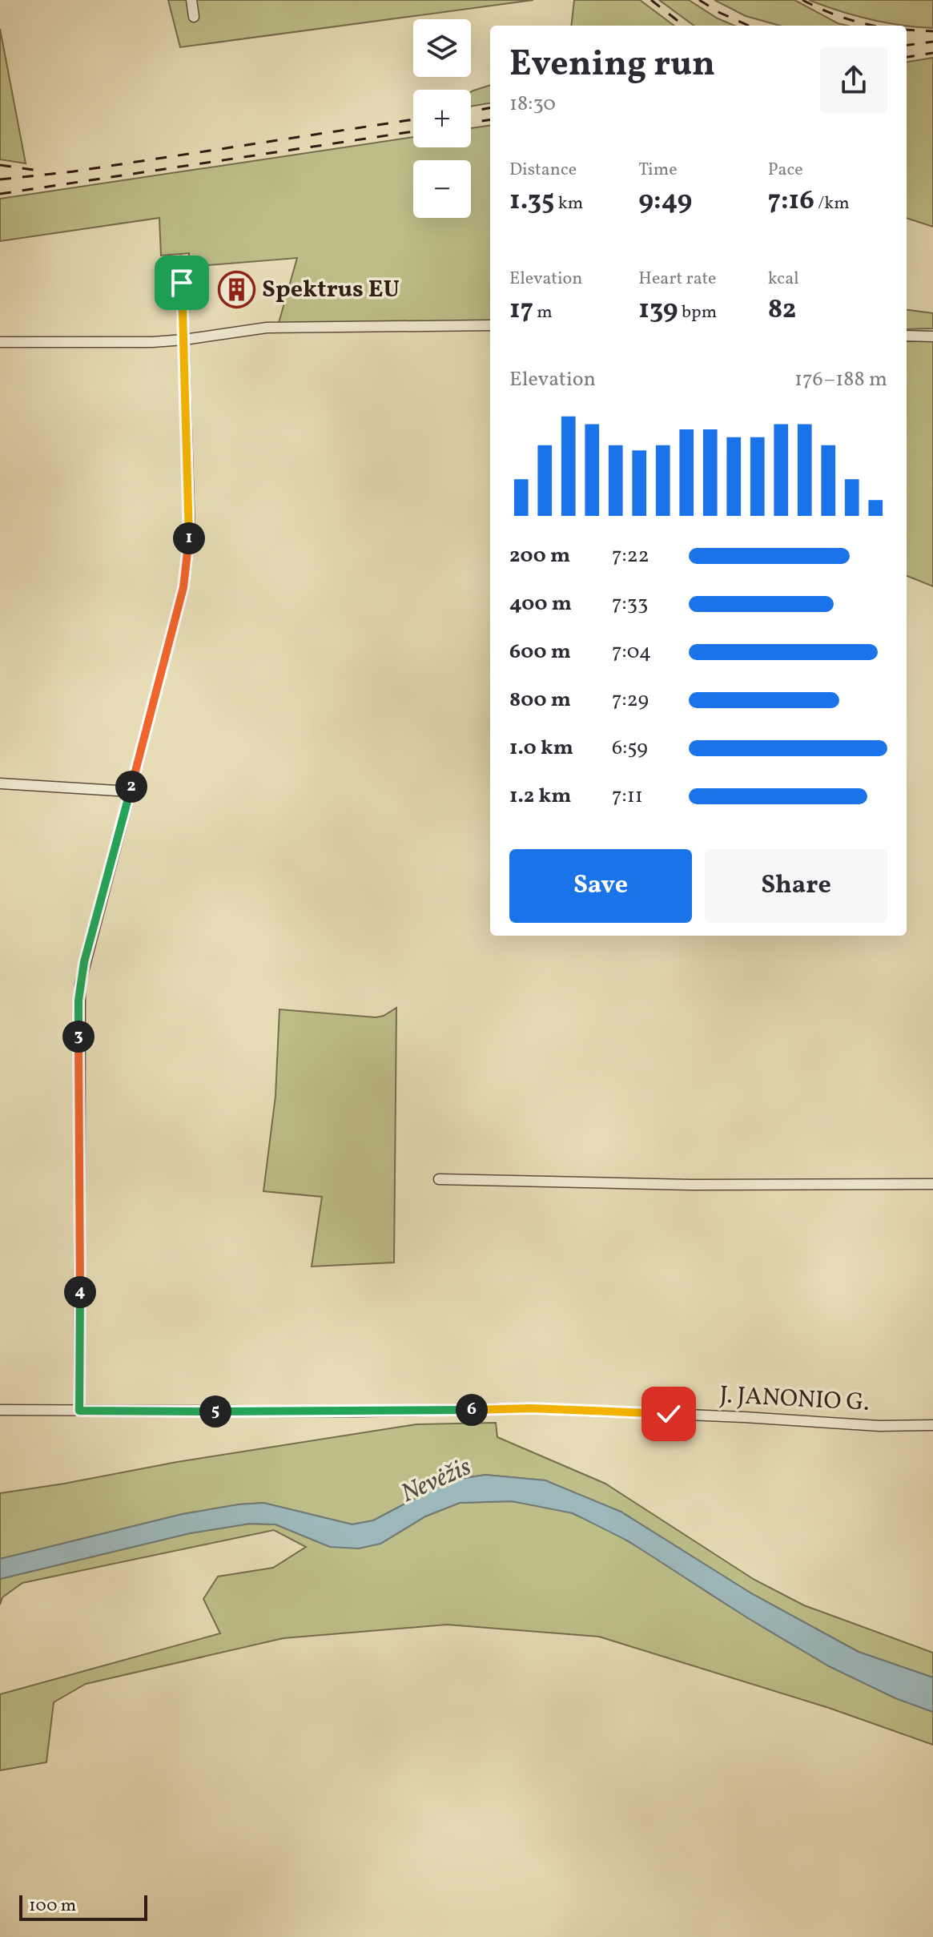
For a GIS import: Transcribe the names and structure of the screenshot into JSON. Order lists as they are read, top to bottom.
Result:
{
  "streets": {
    "street": ["J. JANONIO G."]
  },
  "water": ["Nevėžis"],
  "places": {
    "building": ["Spektrus EU"]
  },
  "scale_bar": "100 m",
  "page": {
    "map_buttons": ["+", "−"],
    "heading": ["Evening run", "18:30"],
    "stats": [
      ["Distance", "1.35 km"],
      ["Time", "9:49"],
      ["Pace", "7:16 /km"],
      ["Elevation", "17 m"],
      ["Heart rate", "139 bpm"],
      ["kcal", "82"]
    ],
    "chart": ["Elevation", "176–188 m"],
    "pins": [
      "1",
      "2",
      "3",
      "4",
      "6",
      "5"
    ],
    "list": [
      {
        "name": "200 m",
        "note": "7:22"
      },
      {
        "name": "400 m",
        "note": "7:33"
      },
      {
        "name": "600 m",
        "note": "7:04"
      },
      {
        "name": "800 m",
        "note": "7:29"
      },
      {
        "name": "1.0 km",
        "note": "6:59"
      },
      {
        "name": "1.2 km",
        "note": "7:11"
      }
    ],
    "buttons": ["Save", "Share"],
    "scale": "100 m"
  }
}
